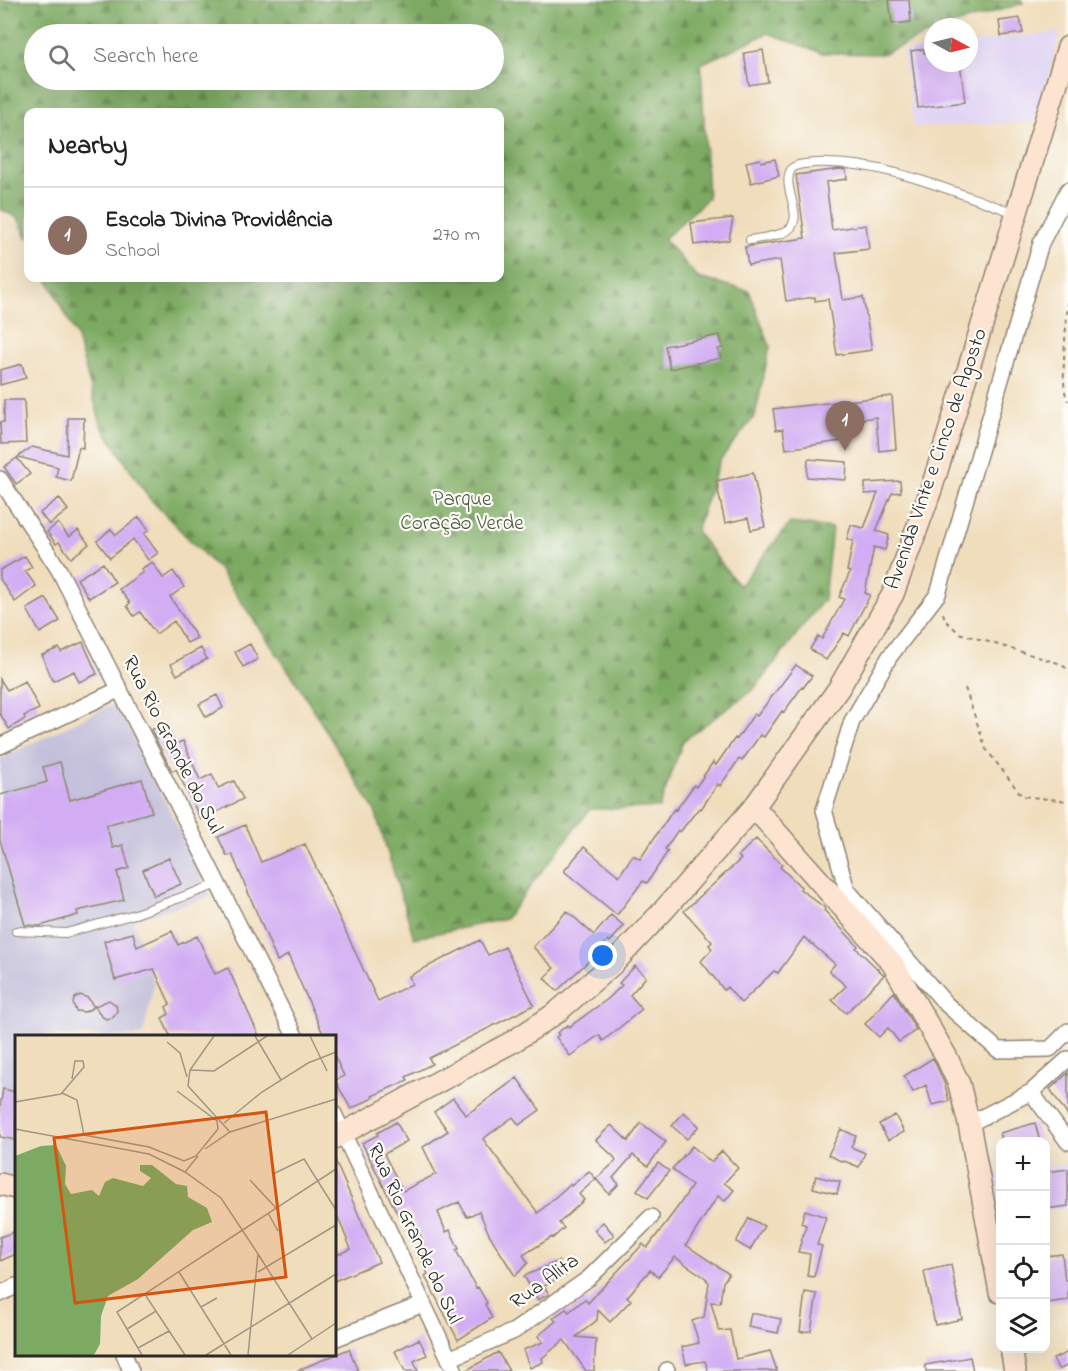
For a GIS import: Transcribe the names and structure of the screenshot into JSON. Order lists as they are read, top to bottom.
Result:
{
  "streets": {
    "main road": ["Avenida Vinte e Cinco de Agosto"],
    "street": ["Rua Rio Grande do Sul", "Rua Alita"]
  },
  "crossings": [
    ["Avenida Vinte e Cinco de Agosto", "Rua Rio Grande do Sul"],
    ["Rua Rio Grande do Sul", "Rua Alita"]
  ],
  "parks": ["Parque Coração Verde"],
  "north": "right",
  "page": {
    "search": "Search here",
    "heading": "Nearby",
    "list": [
      {
        "mark": "1",
        "name": "Escola Divina Providência",
        "note": "School",
        "value": "270 m"
      }
    ],
    "pins": "1",
    "map_buttons": ["+", "−"]
  }
}
